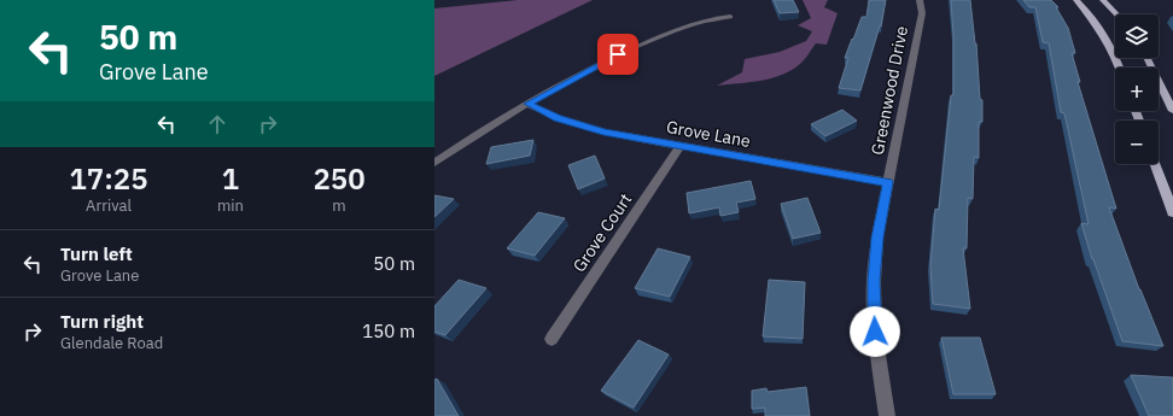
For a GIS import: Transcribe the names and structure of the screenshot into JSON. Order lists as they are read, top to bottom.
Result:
{
  "streets": {
    "street": ["Greenwood Drive", "Grove Lane", "Grove Court"]
  },
  "crossings": [
    ["Greenwood Drive", "Grove Lane"],
    ["Grove Lane", "Grove Court"]
  ],
  "page": {
    "turn": ["50 m", "Grove Lane"],
    "map_buttons": ["+", "−"],
    "eta": [
      "17:25",
      "Arrival",
      "1",
      "min",
      "250",
      "m"
    ],
    "list": [
      {
        "name": "Turn left",
        "note": "Grove Lane",
        "value": "50 m"
      },
      {
        "name": "Turn right",
        "note": "Glendale Road",
        "value": "150 m"
      }
    ]
  }
}
